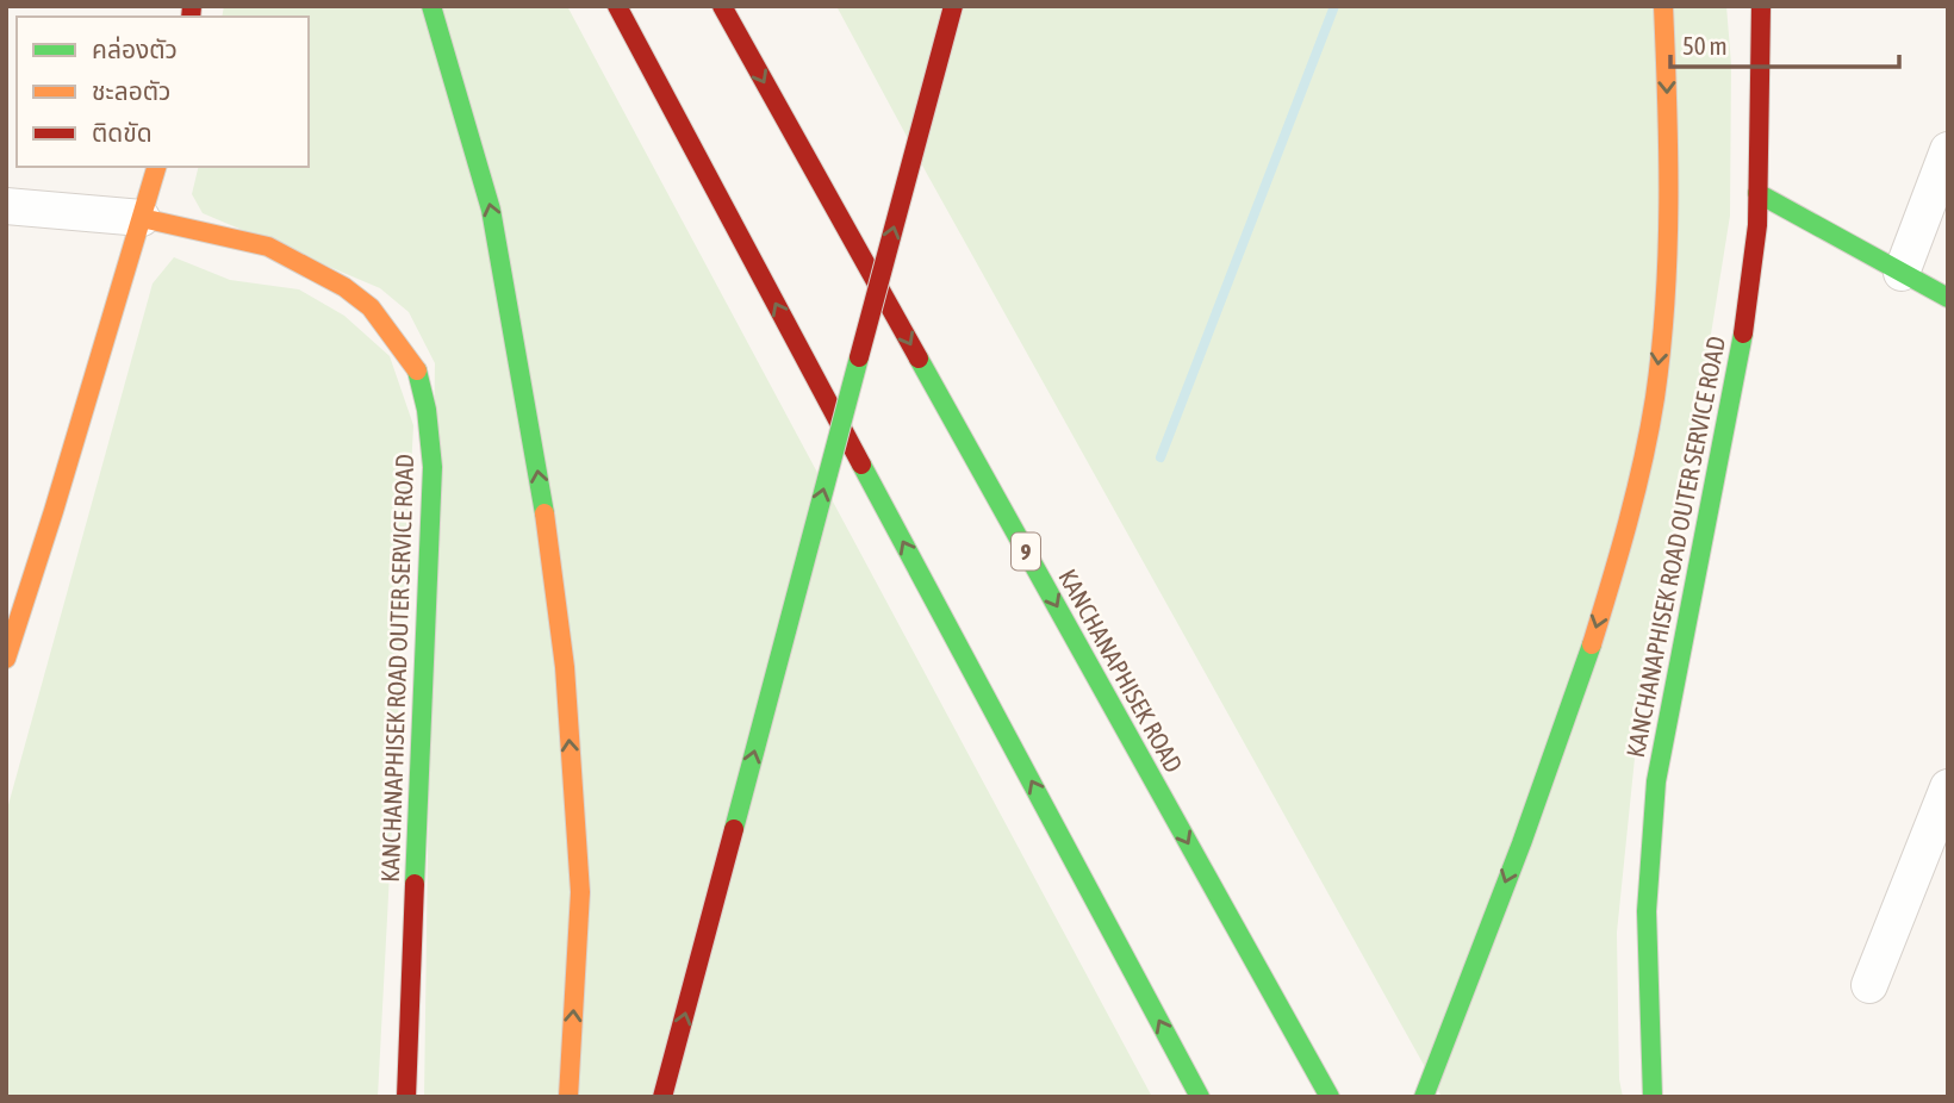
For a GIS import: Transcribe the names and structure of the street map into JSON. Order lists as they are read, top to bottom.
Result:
{
  "streets": {
    "main road": ["KANCHANAPHISEK ROAD OUTER SERVICE ROAD", "9", "KANCHANAPHISEK ROAD"]
  },
  "legend": ["คล่องตัว", "ชะลอตัว", "ติดขัด"],
  "scale_bar": "50 m"
}
